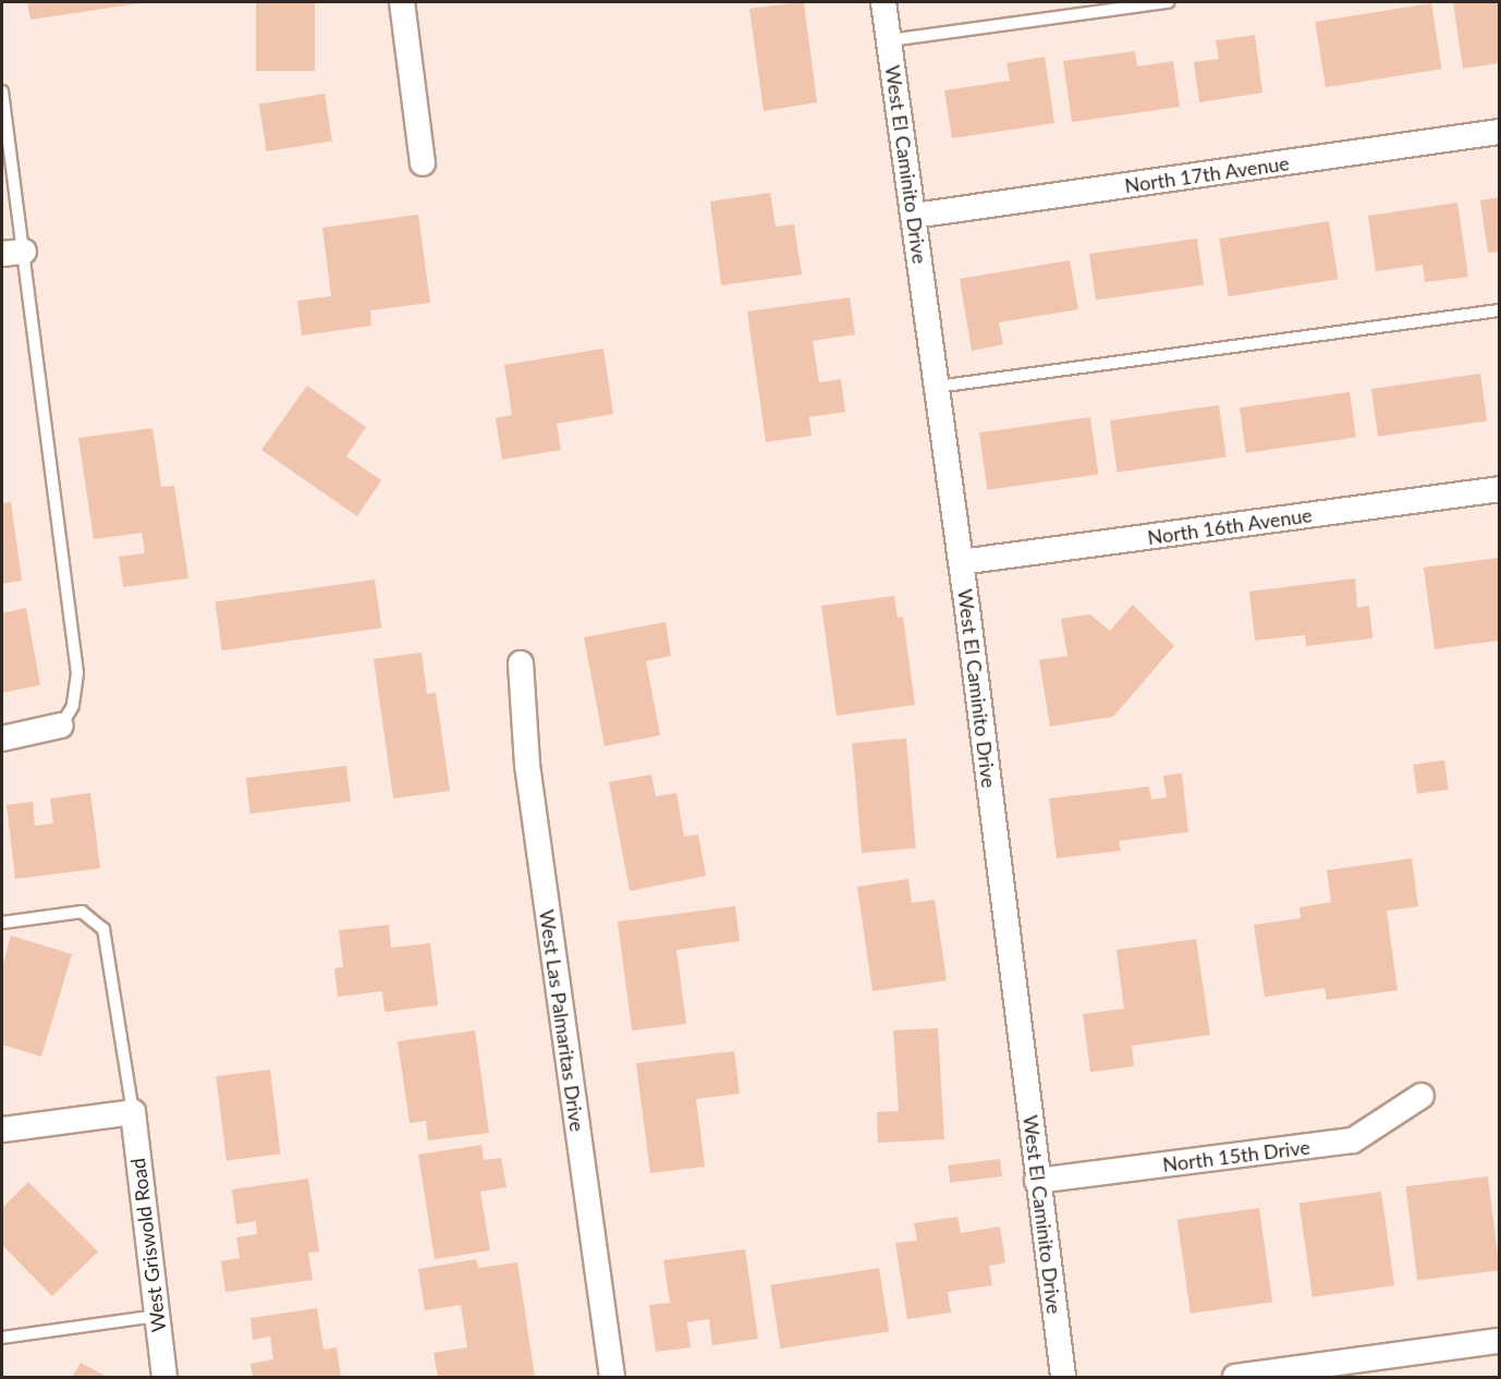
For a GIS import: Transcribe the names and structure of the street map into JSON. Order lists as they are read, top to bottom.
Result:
{
  "streets": {
    "street": [
      "West El Caminito Drive",
      "North 17th Avenue",
      "North 16th Avenue",
      "West Las Palmaritas Drive",
      "North 15th Drive",
      "West Griswold Road"
    ]
  },
  "crossings": [
    ["West El Caminito Drive", "North 17th Avenue"],
    ["West El Caminito Drive", "North 16th Avenue"],
    ["West El Caminito Drive", "North 15th Drive"]
  ]
}
